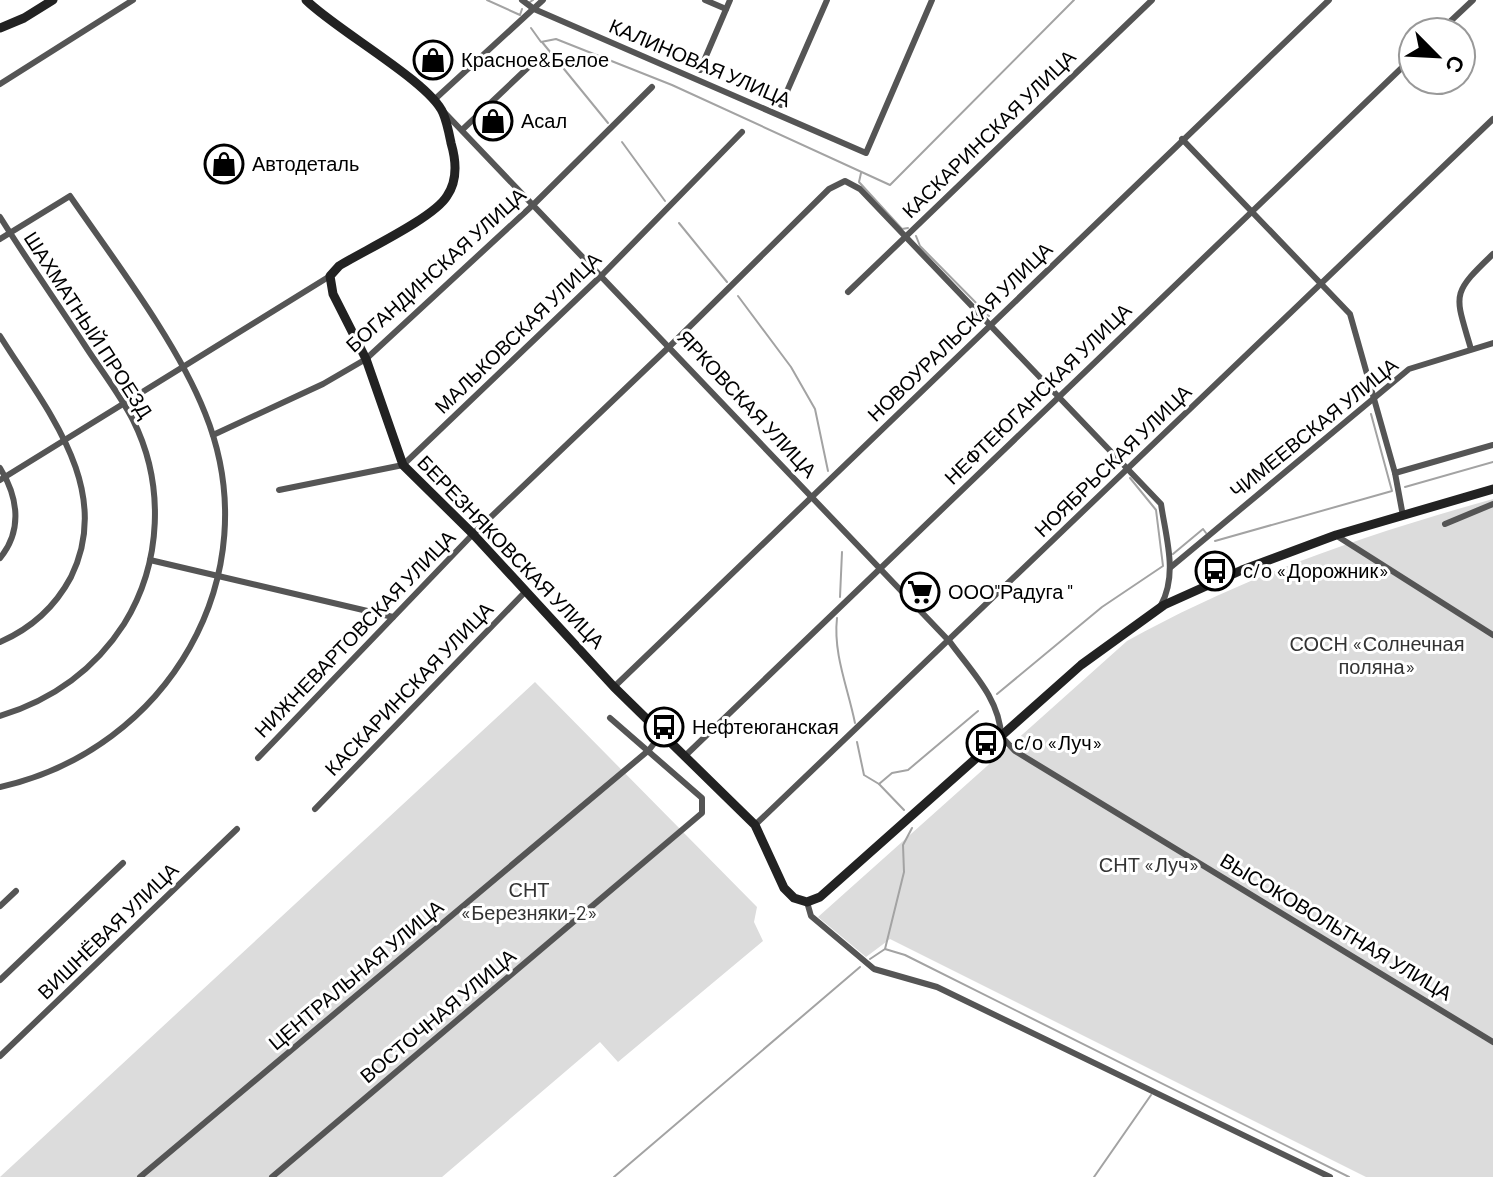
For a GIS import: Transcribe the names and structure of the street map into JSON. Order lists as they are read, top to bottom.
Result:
{
  "streets": {
    "street": [
      "КАЛИНОВАЯ УЛИЦА",
      "КАСКАРИНСКАЯ УЛИЦА",
      "БОГАНДИНСКАЯ УЛИЦА",
      "ШАХМАТНЫЙ ПРОЕЗД",
      "НОВОУРАЛЬСКАЯ УЛИЦА",
      "МАЛЬКОВСКАЯ УЛИЦА",
      "НЕФТЕЮГАНСКАЯ УЛИЦА",
      "ЯРКОВСКАЯ УЛИЦА",
      "ЧИМЕЕВСКАЯ УЛИЦА",
      "НОЯБРЬСКАЯ УЛИЦА",
      "БЕРЕЗНЯКОВСКАЯ УЛИЦА",
      "НИЖНЕВАРТОВСКАЯ УЛИЦА",
      "ВЫСОКОВОЛЬТНАЯ УЛИЦА",
      "ВИШНЁВАЯ УЛИЦА",
      "ЦЕНТРАЛЬНАЯ УЛИЦА",
      "ВОСТОЧНАЯ УЛИЦА"
    ]
  },
  "crossings": [
    ["КАСКАРИНСКАЯ УЛИЦА", "БЕРЕЗНЯКОВСКАЯ УЛИЦА"],
    ["КАСКАРИНСКАЯ УЛИЦА", "НИЖНЕВАРТОВСКАЯ УЛИЦА"],
    ["БОГАНДИНСКАЯ УЛИЦА", "ЯРКОВСКАЯ УЛИЦА"],
    ["БОГАНДИНСКАЯ УЛИЦА", "БЕРЕЗНЯКОВСКАЯ УЛИЦА"],
    ["НОВОУРАЛЬСКАЯ УЛИЦА", "ЯРКОВСКАЯ УЛИЦА"],
    ["НОВОУРАЛЬСКАЯ УЛИЦА", "БЕРЕЗНЯКОВСКАЯ УЛИЦА"],
    ["МАЛЬКОВСКАЯ УЛИЦА", "ЯРКОВСКАЯ УЛИЦА"],
    ["МАЛЬКОВСКАЯ УЛИЦА", "БЕРЕЗНЯКОВСКАЯ УЛИЦА"],
    ["НЕФТЕЮГАНСКАЯ УЛИЦА", "ЯРКОВСКАЯ УЛИЦА"],
    ["НЕФТЕЮГАНСКАЯ УЛИЦА", "БЕРЕЗНЯКОВСКАЯ УЛИЦА"],
    ["ЯРКОВСКАЯ УЛИЦА", "НОЯБРЬСКАЯ УЛИЦА"],
    ["ЯРКОВСКАЯ УЛИЦА", "НИЖНЕВАРТОВСКАЯ УЛИЦА"],
    ["ЯРКОВСКАЯ УЛИЦА", "ВЫСОКОВОЛЬТНАЯ УЛИЦА"],
    ["НОЯБРЬСКАЯ УЛИЦА", "БЕРЕЗНЯКОВСКАЯ УЛИЦА"],
    ["БЕРЕЗНЯКОВСКАЯ УЛИЦА", "НИЖНЕВАРТОВСКАЯ УЛИЦА"],
    ["БЕРЕЗНЯКОВСКАЯ УЛИЦА", "ЦЕНТРАЛЬНАЯ УЛИЦА"],
    ["ЦЕНТРАЛЬНАЯ УЛИЦА", "ВОСТОЧНАЯ УЛИЦА"]
  ],
  "parks": ["СОСН «Солнечная поляна»", "СНТ «Луч»", "СНТ «Березняки-2»"],
  "places": {
    "shop": ["Красное&Белое", "Асал", "Автодеталь"],
    "bus stop": ["с/о «Дорожник»", "Нефтеюганская", "с/о «Луч»"],
    "supermarket": ["ООО\"Радуга \""]
  },
  "north": "bottom right"
}
